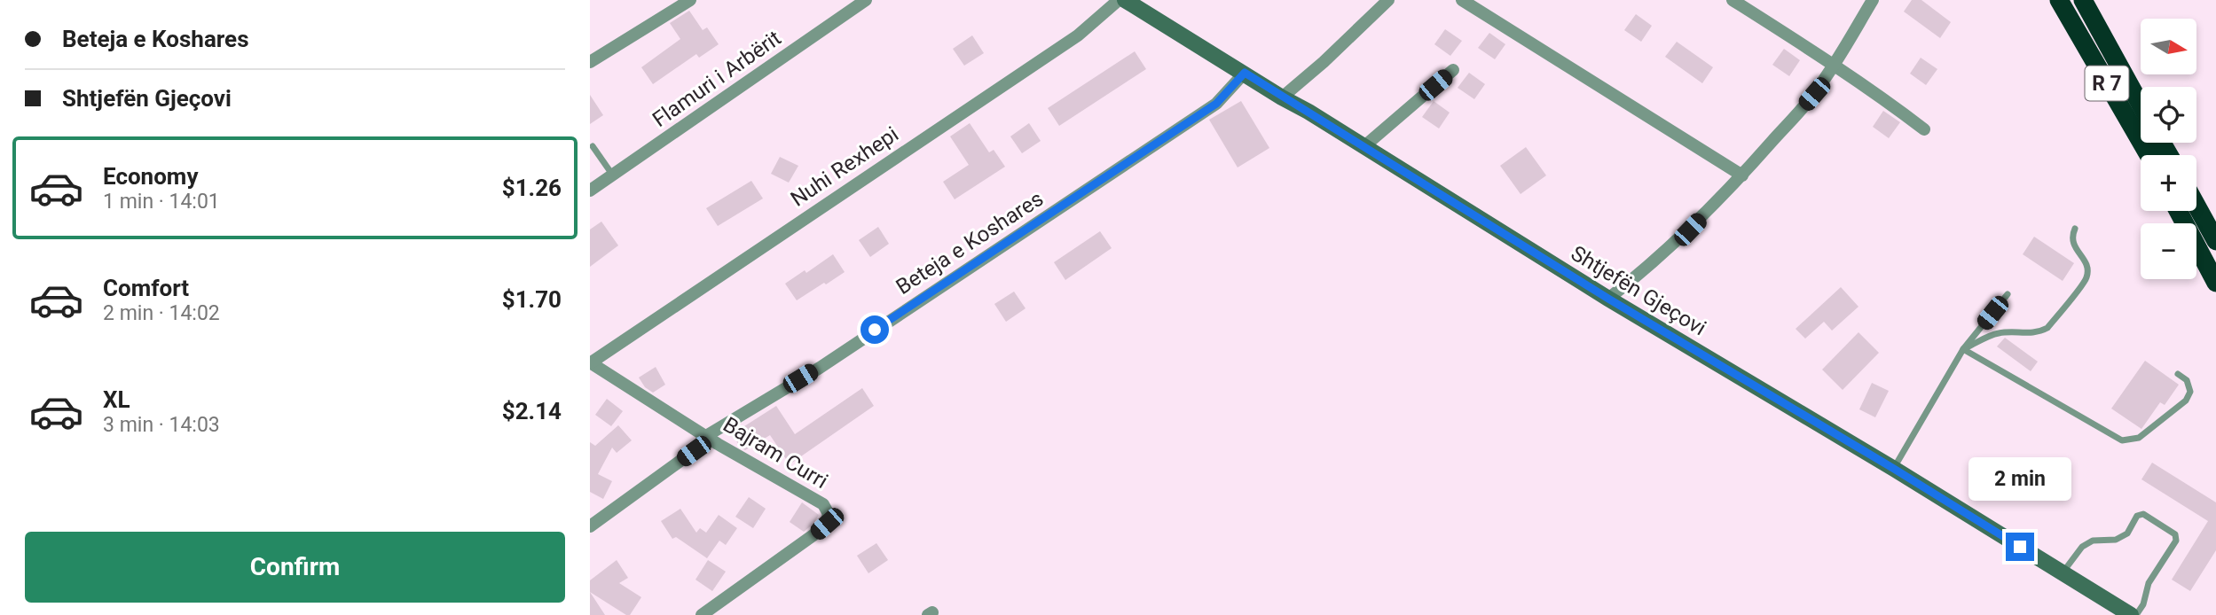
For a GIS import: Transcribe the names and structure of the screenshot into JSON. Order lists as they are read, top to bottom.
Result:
{
  "streets": {
    "highway": ["R 7"],
    "street": [
      "Flamuri i Arbërit",
      "Nuhi Rexhepi",
      "Beteja e Koshares",
      "Shtjefën Gjeçovi",
      "Bajram Curri"
    ]
  },
  "crossings": [
    ["Nuhi Rexhepi", "Bajram Curri"],
    ["Beteja e Koshares", "Shtjefën Gjeçovi"],
    ["Beteja e Koshares", "Bajram Curri"]
  ],
  "north": "right",
  "page": {
    "banner": ["Beteja e Koshares", "Shtjefën Gjeçovi"],
    "map_buttons": ["+", "−"],
    "list": [
      {
        "name": "Economy",
        "note": "1 min · 14:01",
        "value": "$1.26"
      },
      {
        "name": "Comfort",
        "note": "2 min · 14:02",
        "value": "$1.70"
      },
      {
        "name": "XL",
        "note": "3 min · 14:03",
        "value": "$2.14"
      }
    ],
    "bubble": "2 min",
    "buttons": "Confirm"
  }
}
